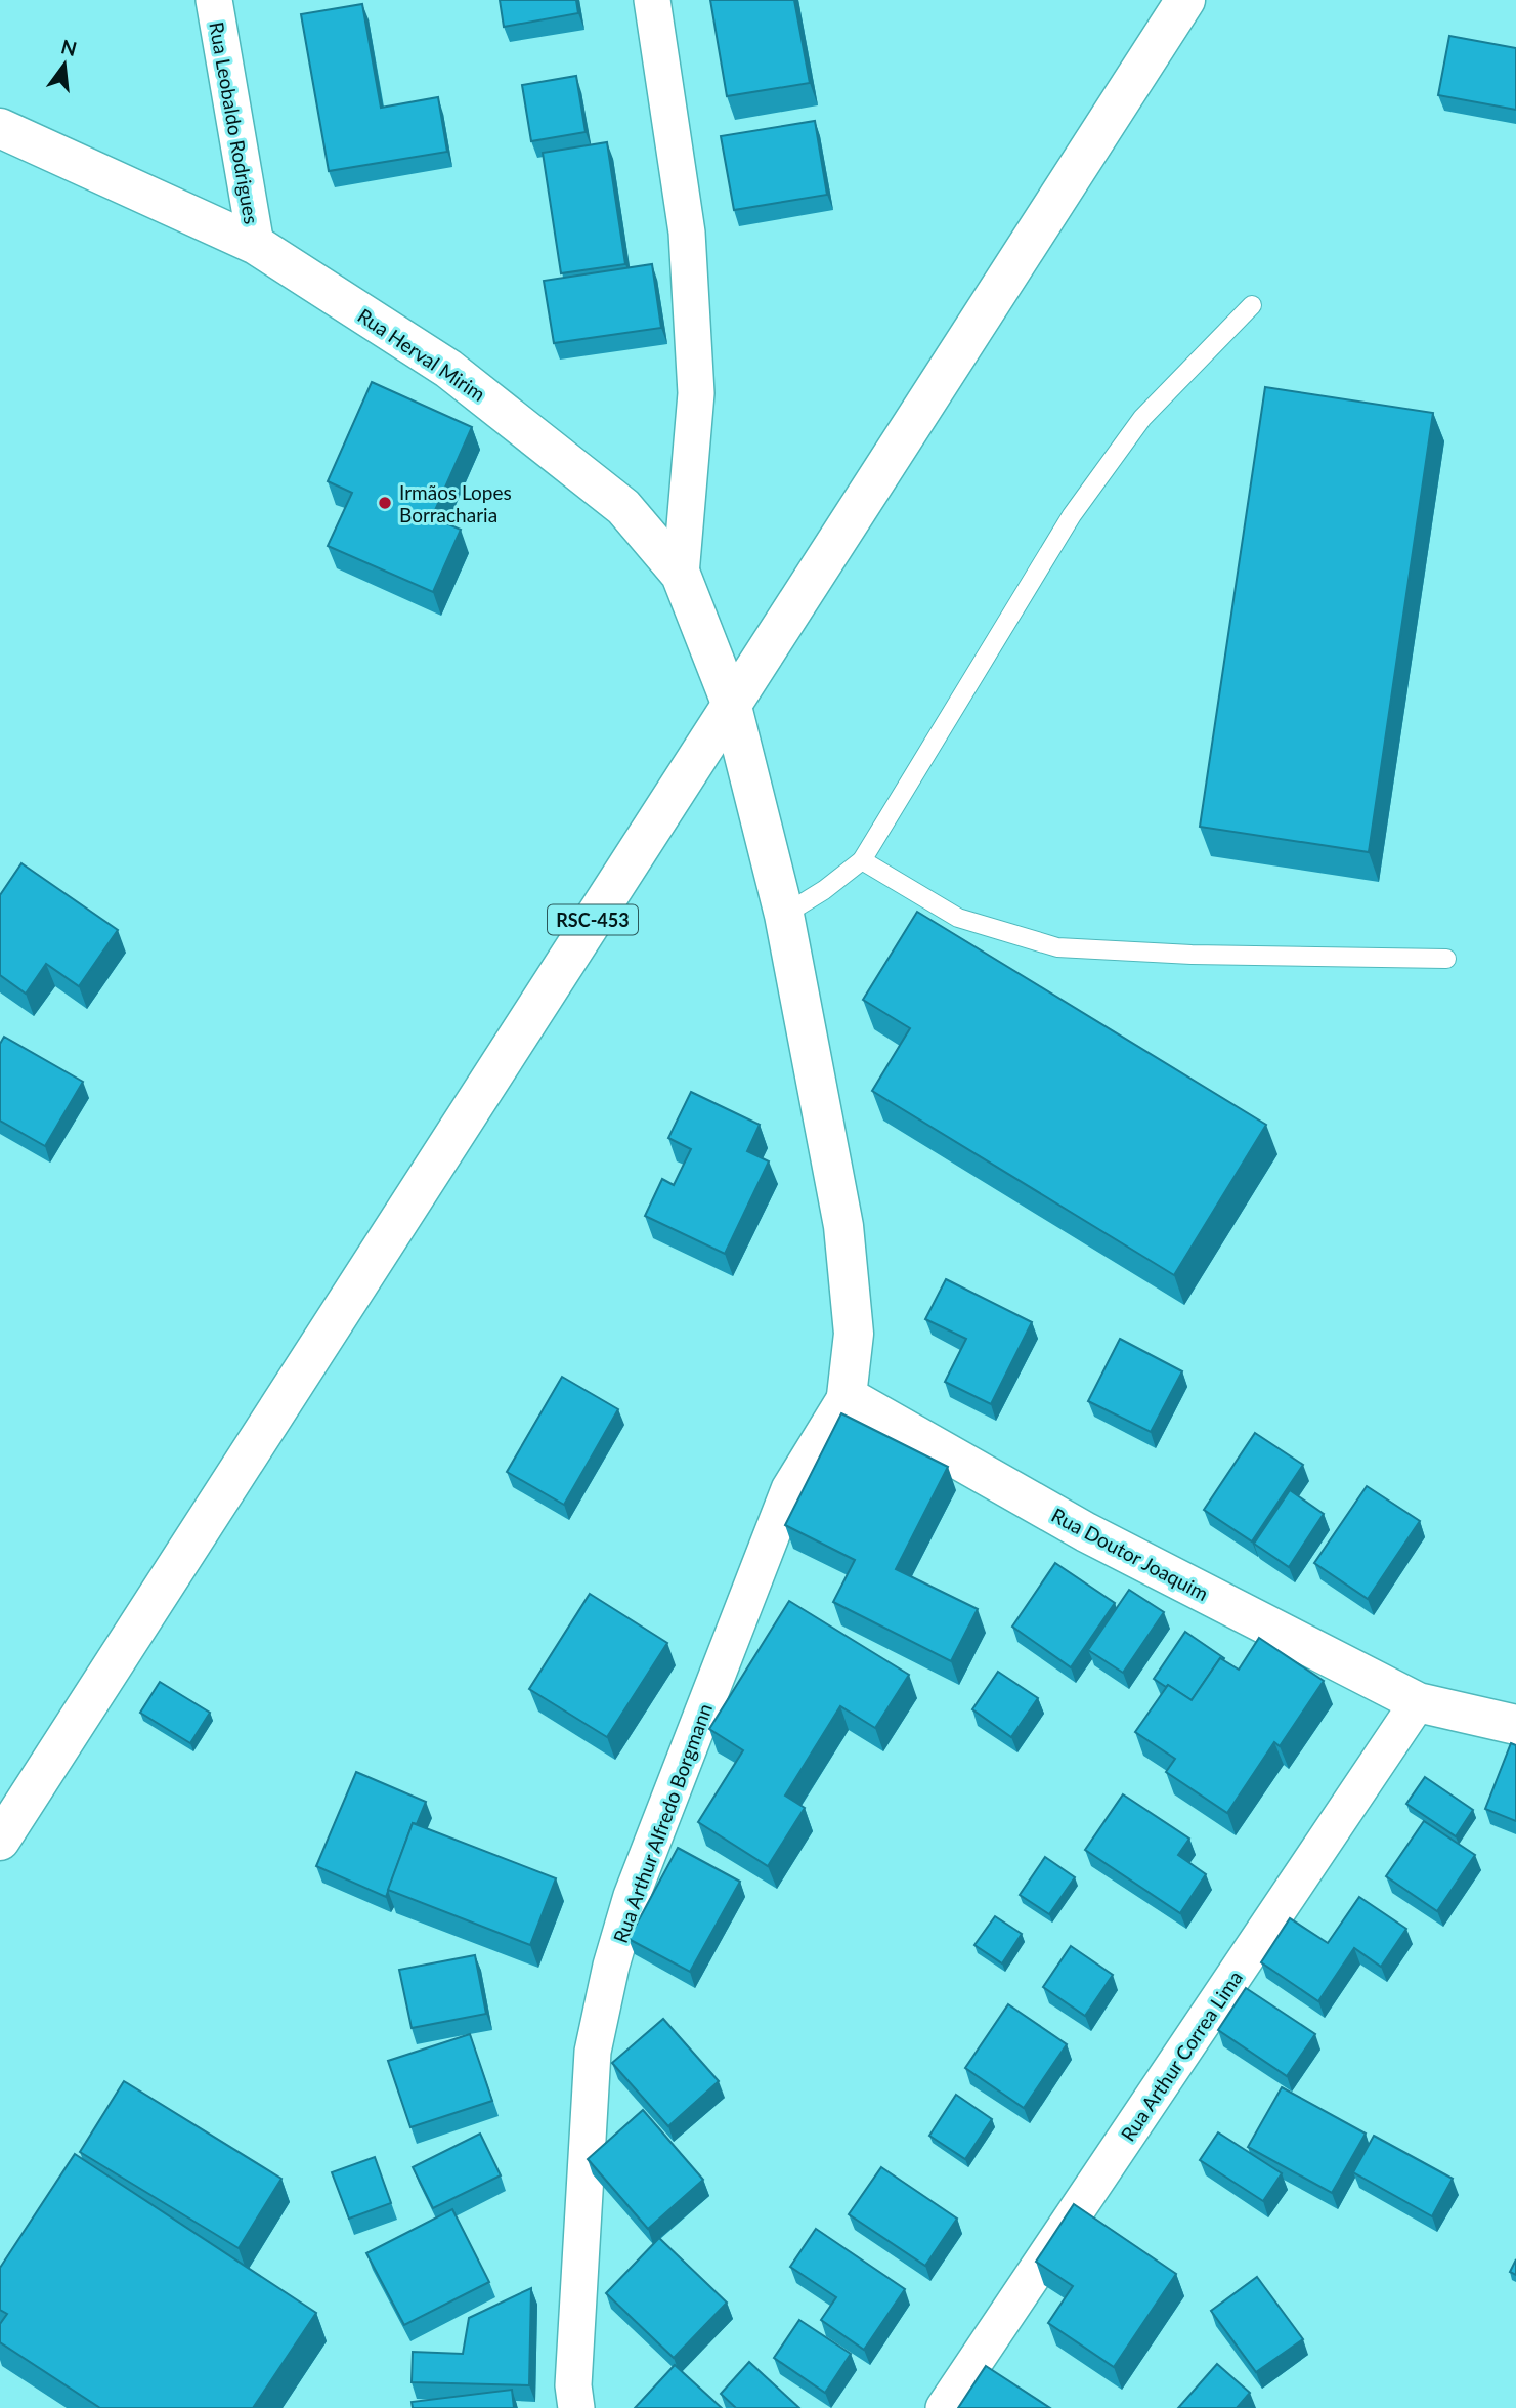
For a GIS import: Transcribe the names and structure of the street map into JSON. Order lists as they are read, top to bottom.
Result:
{
  "streets": {
    "main road": ["Rua Herval Mirim", "RSC-453", "Rua Doutor Joaquim"],
    "street": ["Rua Leobaldo Rodrigues", "Rua Arthur Alfredo Borgmann", "Rua Arthur Correa Lima"]
  },
  "crossings": [
    ["Rua Leobaldo Rodrigues", "Rua Herval Mirim"],
    ["Rua Herval Mirim", "RSC-453"],
    ["Rua Herval Mirim", "Rua Doutor Joaquim"],
    ["Rua Herval Mirim", "Rua Arthur Alfredo Borgmann"],
    ["Rua Doutor Joaquim", "Rua Arthur Alfredo Borgmann"],
    ["Rua Doutor Joaquim", "Rua Arthur Correa Lima"]
  ],
  "places": ["Irmãos Lopes Borracharia"],
  "north": "top"
}
